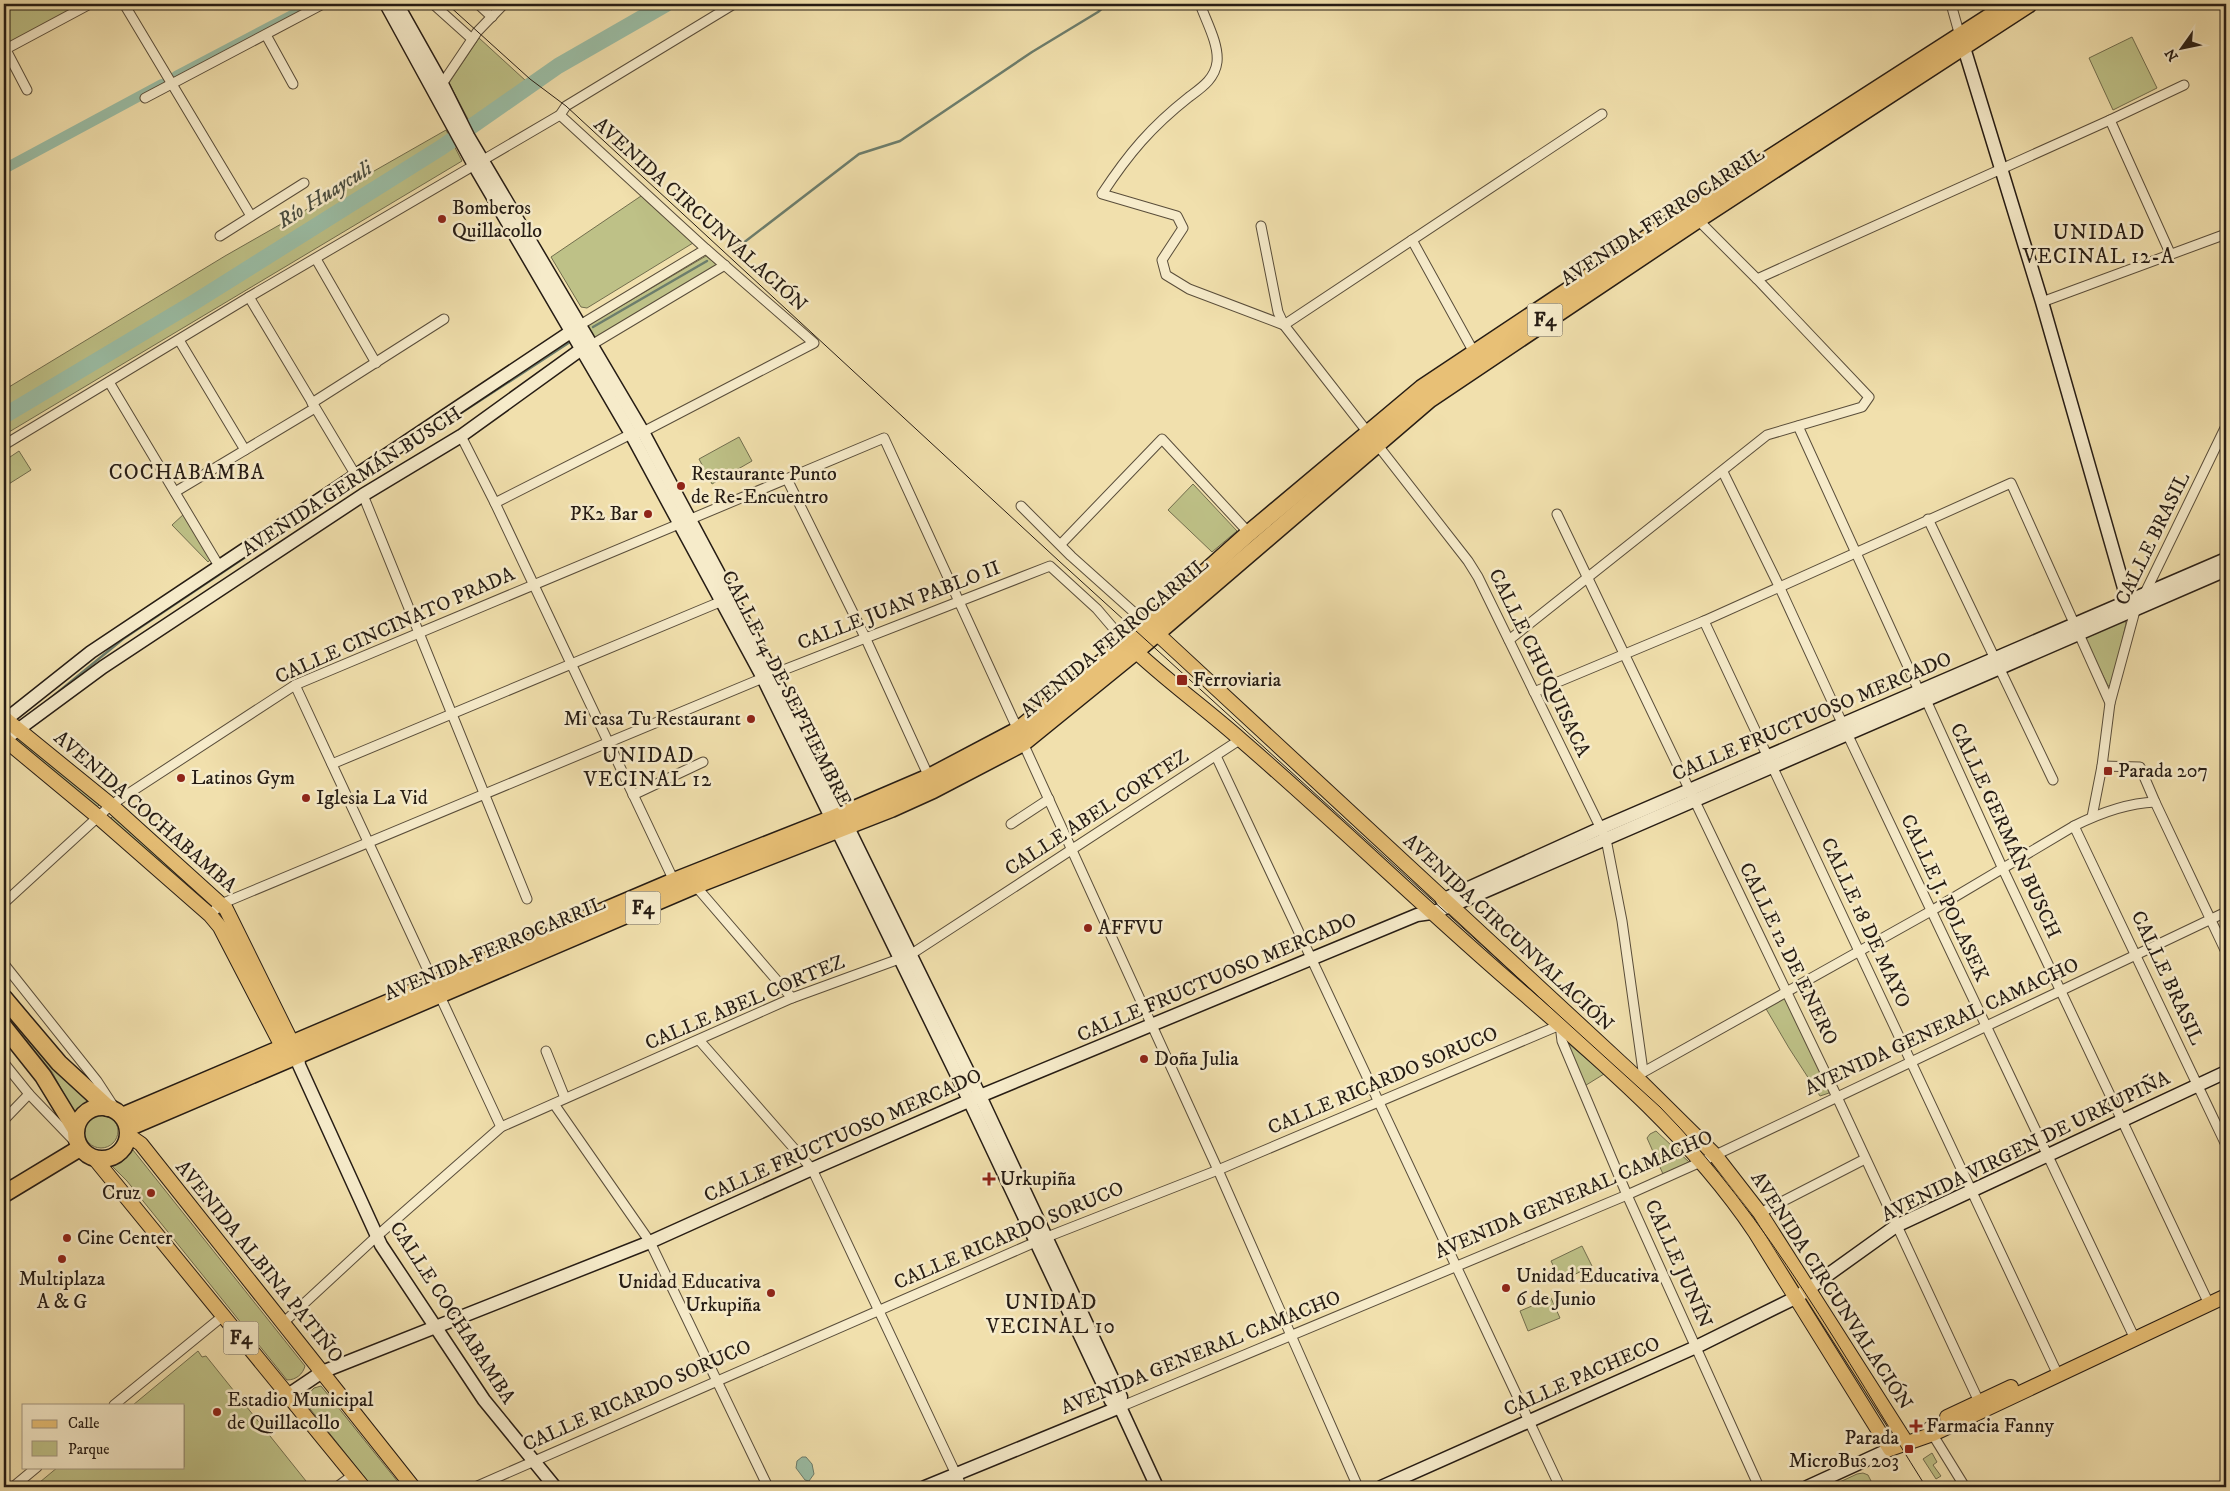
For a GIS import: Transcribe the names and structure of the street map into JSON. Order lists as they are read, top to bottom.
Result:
{
  "streets": {
    "highway": ["AVENIDA FERROCARRIL", "F4"],
    "main road": [
      "AVENIDA CIRCUNVALACIÓN",
      "AVENIDA GERMÁN BUSCH",
      "CALLE 14 DE SEPTIEMBRE",
      "CALLE FRUCTUOSO MERCADO",
      "AVENIDA COCHABAMBA",
      "AVENIDA GENERAL CAMACHO",
      "AVENIDA VIRGEN DE URKUPIÑA",
      "AVENIDA ALBINA PATIÑO",
      "CALLE COCHABAMBA",
      "CALLE PACHECO"
    ],
    "street": [
      "CALLE BRASIL",
      "CALLE JUAN PABLO II",
      "CALLE CINCINATO PRADA",
      "CALLE CHUQUISACA",
      "CALLE ABEL CORTEZ",
      "CALLE GERMÁN BUSCH",
      "CALLE J. POLASEK",
      "CALLE 18 DE MAYO",
      "CALLE 12 DE ENERO",
      "CALLE RICARDO SORUCO",
      "CALLE JUNÍN"
    ]
  },
  "crossings": [
    ["AVENIDA CIRCUNVALACIÓN", "AVENIDA FERROCARRIL"],
    ["AVENIDA CIRCUNVALACIÓN", "AVENIDA GERMÁN BUSCH"],
    ["AVENIDA CIRCUNVALACIÓN", "CALLE JUAN PABLO II"],
    ["AVENIDA CIRCUNVALACIÓN", "CALLE CHUQUISACA"],
    ["AVENIDA CIRCUNVALACIÓN", "CALLE 14 DE SEPTIEMBRE"],
    ["AVENIDA CIRCUNVALACIÓN", "CALLE FRUCTUOSO MERCADO"],
    ["AVENIDA CIRCUNVALACIÓN", "CALLE ABEL CORTEZ"],
    ["AVENIDA CIRCUNVALACIÓN", "AVENIDA GENERAL CAMACHO"],
    ["AVENIDA CIRCUNVALACIÓN", "CALLE RICARDO SORUCO"],
    ["AVENIDA CIRCUNVALACIÓN", "AVENIDA VIRGEN DE URKUPIÑA"],
    ["AVENIDA CIRCUNVALACIÓN", "CALLE JUNÍN"],
    ["AVENIDA CIRCUNVALACIÓN", "CALLE PACHECO"],
    ["AVENIDA FERROCARRIL", "F4"],
    ["AVENIDA FERROCARRIL", "CALLE CHUQUISACA"],
    ["AVENIDA FERROCARRIL", "CALLE 14 DE SEPTIEMBRE"],
    ["AVENIDA FERROCARRIL", "AVENIDA COCHABAMBA"],
    ["AVENIDA FERROCARRIL", "AVENIDA ALBINA PATIÑO"],
    ["AVENIDA FERROCARRIL", "CALLE COCHABAMBA"],
    ["F4", "CALLE FRUCTUOSO MERCADO"],
    ["F4", "AVENIDA ALBINA PATIÑO"],
    ["AVENIDA GERMÁN BUSCH", "CALLE 14 DE SEPTIEMBRE"],
    ["AVENIDA GERMÁN BUSCH", "AVENIDA COCHABAMBA"],
    ["CALLE BRASIL", "CALLE FRUCTUOSO MERCADO"],
    ["CALLE BRASIL", "AVENIDA GENERAL CAMACHO"],
    ["CALLE BRASIL", "AVENIDA VIRGEN DE URKUPIÑA"],
    ["CALLE JUAN PABLO II", "CALLE CINCINATO PRADA"],
    ["CALLE JUAN PABLO II", "CALLE 14 DE SEPTIEMBRE"],
    ["CALLE JUAN PABLO II", "AVENIDA COCHABAMBA"],
    ["CALLE CINCINATO PRADA", "CALLE 14 DE SEPTIEMBRE"],
    ["CALLE CINCINATO PRADA", "AVENIDA COCHABAMBA"],
    ["CALLE CHUQUISACA", "CALLE FRUCTUOSO MERCADO"],
    ["CALLE 14 DE SEPTIEMBRE", "CALLE FRUCTUOSO MERCADO"],
    ["CALLE 14 DE SEPTIEMBRE", "CALLE ABEL CORTEZ"],
    ["CALLE 14 DE SEPTIEMBRE", "AVENIDA GENERAL CAMACHO"],
    ["CALLE 14 DE SEPTIEMBRE", "CALLE RICARDO SORUCO"],
    ["CALLE FRUCTUOSO MERCADO", "CALLE GERMÁN BUSCH"],
    ["CALLE FRUCTUOSO MERCADO", "CALLE J. POLASEK"],
    ["CALLE FRUCTUOSO MERCADO", "CALLE 18 DE MAYO"],
    ["CALLE FRUCTUOSO MERCADO", "CALLE 12 DE ENERO"],
    ["CALLE FRUCTUOSO MERCADO", "AVENIDA ALBINA PATIÑO"],
    ["CALLE FRUCTUOSO MERCADO", "CALLE COCHABAMBA"],
    ["AVENIDA COCHABAMBA", "CALLE COCHABAMBA"],
    ["CALLE ABEL CORTEZ", "AVENIDA ALBINA PATIÑO"],
    ["CALLE ABEL CORTEZ", "CALLE COCHABAMBA"],
    ["CALLE GERMÁN BUSCH", "AVENIDA GENERAL CAMACHO"],
    ["CALLE GERMÁN BUSCH", "AVENIDA VIRGEN DE URKUPIÑA"],
    ["CALLE J. POLASEK", "AVENIDA GENERAL CAMACHO"],
    ["CALLE J. POLASEK", "AVENIDA VIRGEN DE URKUPIÑA"],
    ["CALLE 18 DE MAYO", "AVENIDA GENERAL CAMACHO"],
    ["CALLE 18 DE MAYO", "AVENIDA VIRGEN DE URKUPIÑA"],
    ["CALLE 12 DE ENERO", "AVENIDA GENERAL CAMACHO"],
    ["CALLE 12 DE ENERO", "AVENIDA VIRGEN DE URKUPIÑA"],
    ["AVENIDA GENERAL CAMACHO", "CALLE JUNÍN"],
    ["CALLE RICARDO SORUCO", "CALLE JUNÍN"],
    ["CALLE RICARDO SORUCO", "CALLE COCHABAMBA"],
    ["AVENIDA VIRGEN DE URKUPIÑA", "CALLE PACHECO"],
    ["CALLE JUNÍN", "CALLE PACHECO"]
  ],
  "districts": [
    "UNIDAD VECINAL 12-A",
    "COCHABAMBA",
    "UNIDAD VECINAL 12",
    "UNIDAD VECINAL 10"
  ],
  "water": ["Río Huayculi"],
  "places": {
    "other": [
      "Bomberos Quillacollo",
      "Restaurante Punto de Re-Encuentro",
      "PK2 Bar",
      "Mi casa Tu Restaurant",
      "Latinos Gym",
      "Iglesia La Vid",
      "AFFVU",
      "Doña Julia",
      "Cruz",
      "Cine Center",
      "Multiplaza A & G",
      "Unidad Educativa 6 de Junio",
      "Unidad Educativa Urkupiña",
      "Estadio Municipal de Quillacollo"
    ],
    "transit": ["Ferroviaria", "Parada 207", "Parada MicroBus 203"],
    "health": ["Urkupiña", "Farmacia Fanny"]
  },
  "legend": ["Calle", "Parque"],
  "north": "bottom left"
}
